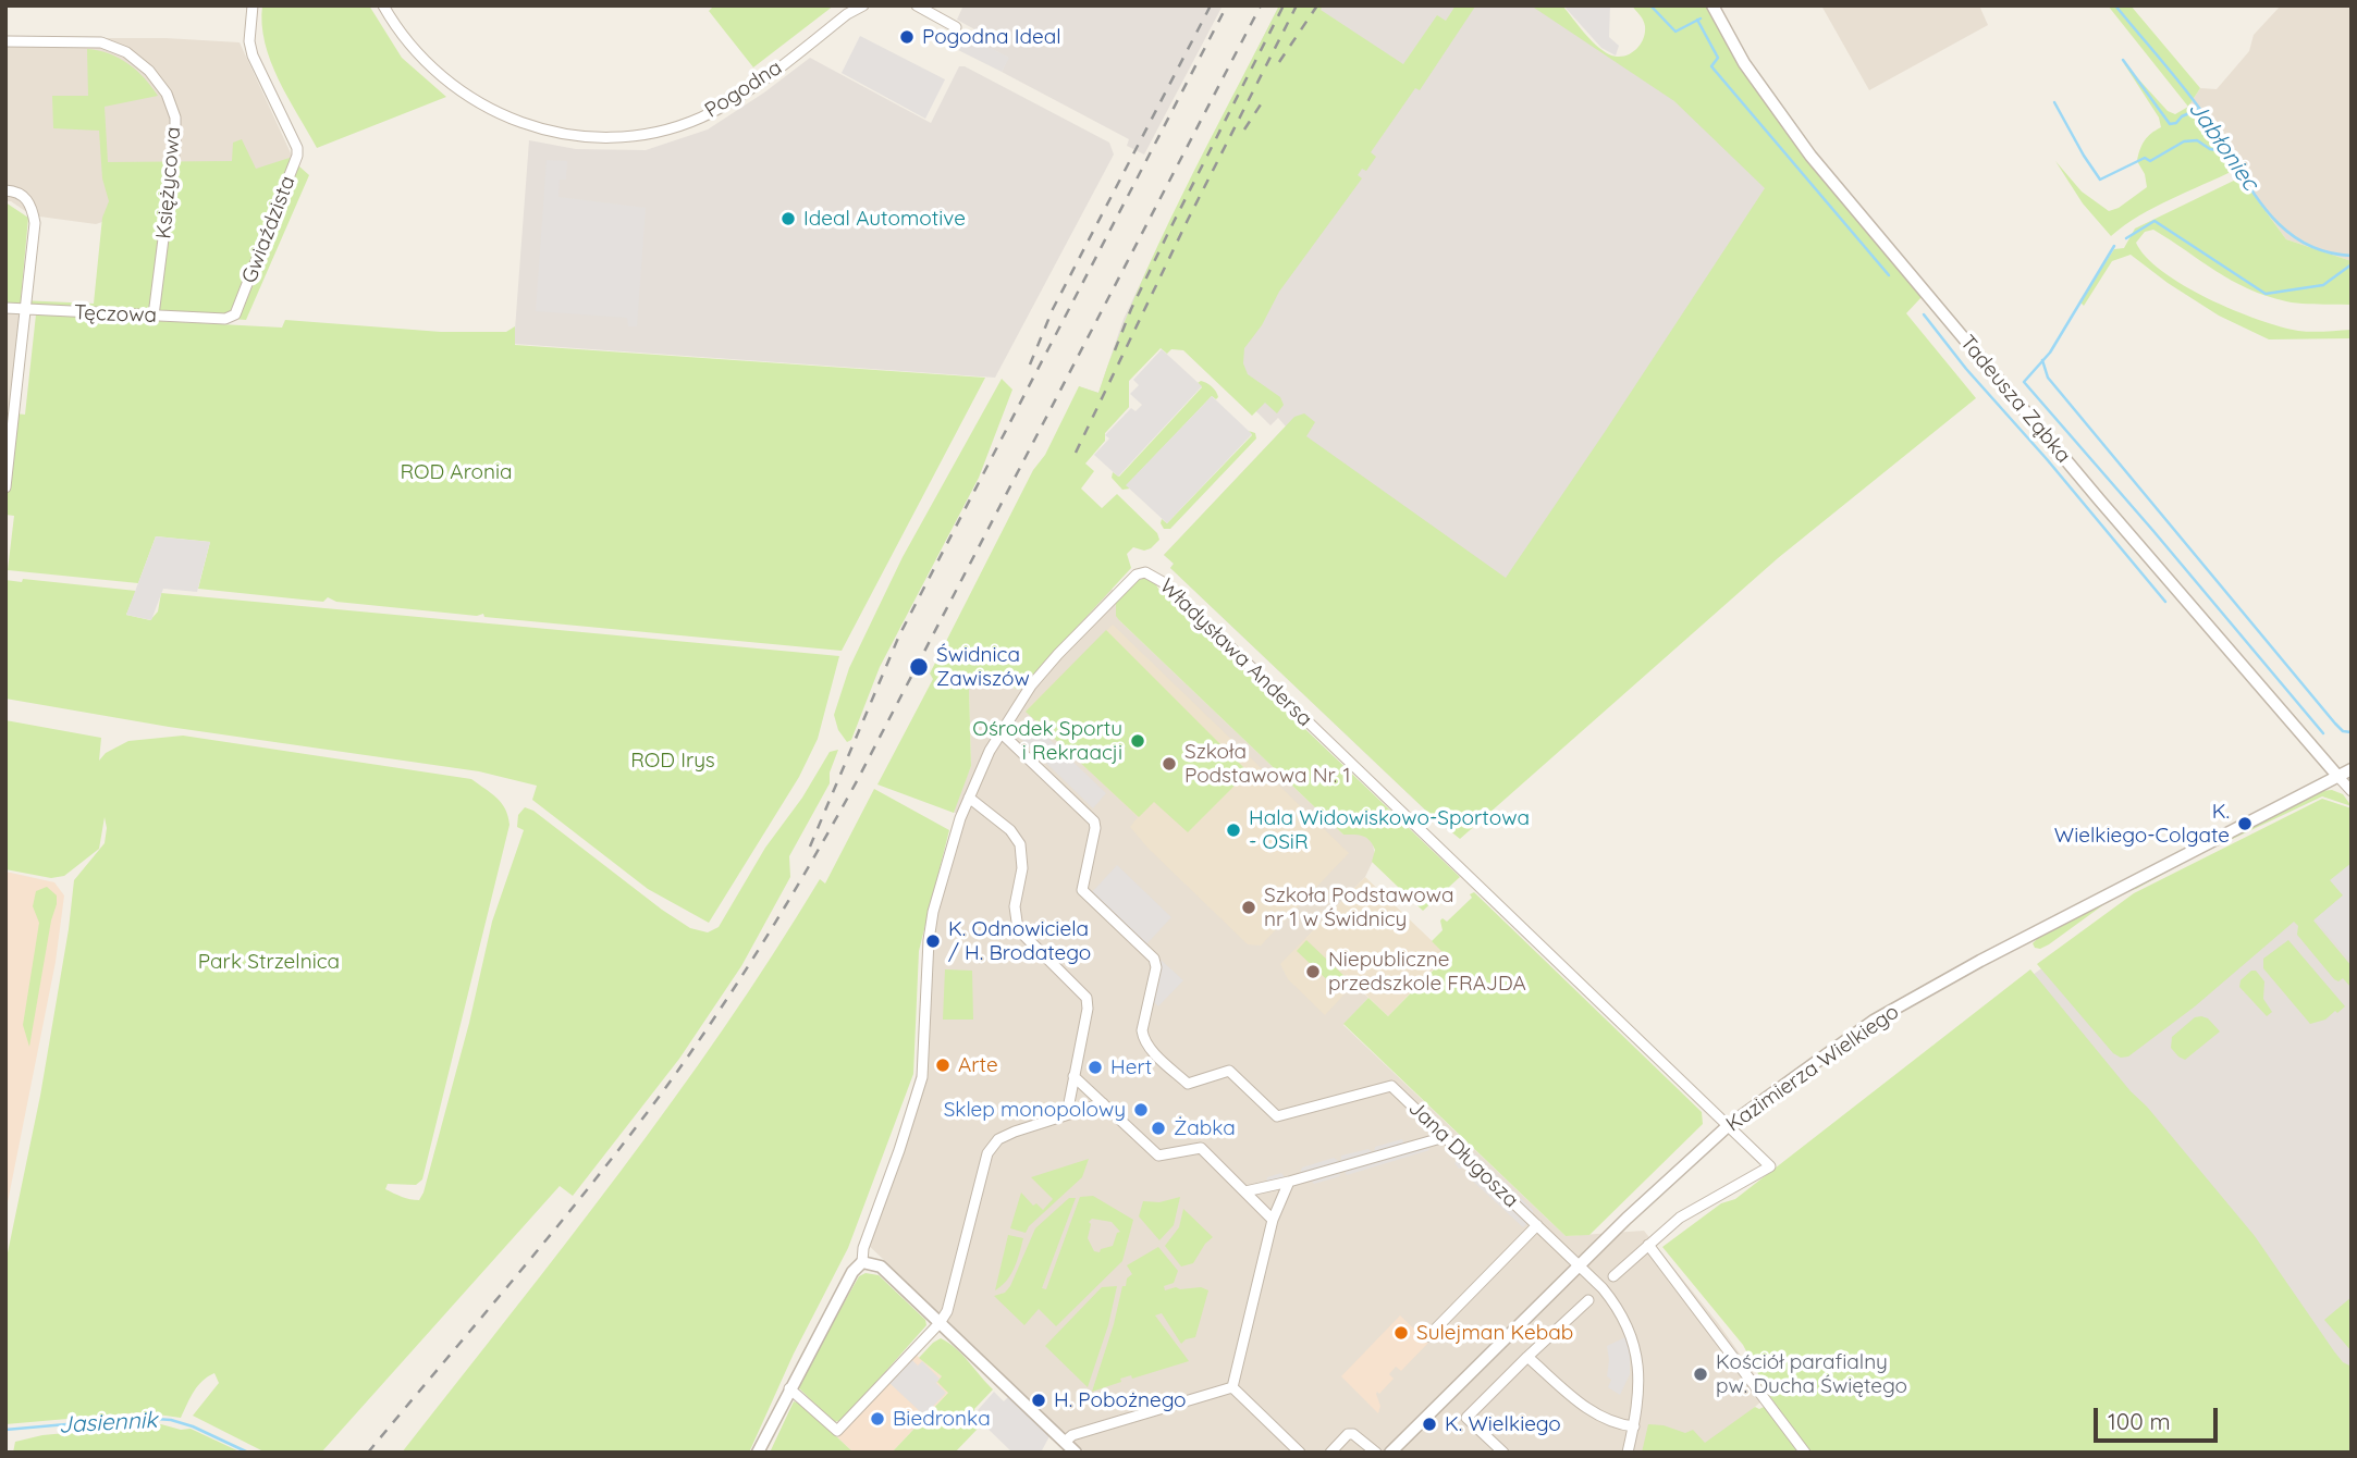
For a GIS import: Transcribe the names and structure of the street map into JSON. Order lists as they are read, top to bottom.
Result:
{
  "streets": {
    "street": [
      "Pogodna",
      "Księżycowa",
      "Gwiaździsta",
      "Tęczowa",
      "Tadeusza Ząbka",
      "Władysława Andersa",
      "Kazimierza Wielkiego",
      "Jana Długosza"
    ]
  },
  "crossings": [
    ["Księżycowa", "Tęczowa"],
    ["Gwiaździsta", "Tęczowa"],
    ["Tadeusza Ząbka", "Kazimierza Wielkiego"],
    ["Władysława Andersa", "Kazimierza Wielkiego"],
    ["Władysława Andersa", "Jana Długosza"],
    ["Kazimierza Wielkiego", "Jana Długosza"]
  ],
  "water": ["Jabłoniec", "Jasiennik"],
  "parks": ["ROD Aronia", "ROD Irys", "Park Strzelnica"],
  "places": [
    "Pogodna Ideal",
    "Ideal Automotive",
    "Świdnica Zawiszów",
    "Ośrodek Sportu i Rekraacji",
    "Szkoła Podstawowa Nr. 1",
    "K. Wielkiego-Colgate",
    "Hala Widowiskowo-Sportowa - OSiR",
    "Szkoła Podstawowa nr 1 w Świdnicy",
    "K. Odnowiciela / H. Brodatego",
    "Niepubliczne przedszkole FRAJDA",
    "Arte",
    "Hert",
    "Sklep monopolowy",
    "Żabka",
    "Sulejman Kebab",
    "Kościół parafialny pw. Ducha Świętego",
    "H. Pobożnego",
    "Biedronka",
    "K. Wielkiego"
  ],
  "scale_bar": "100 m"
}
